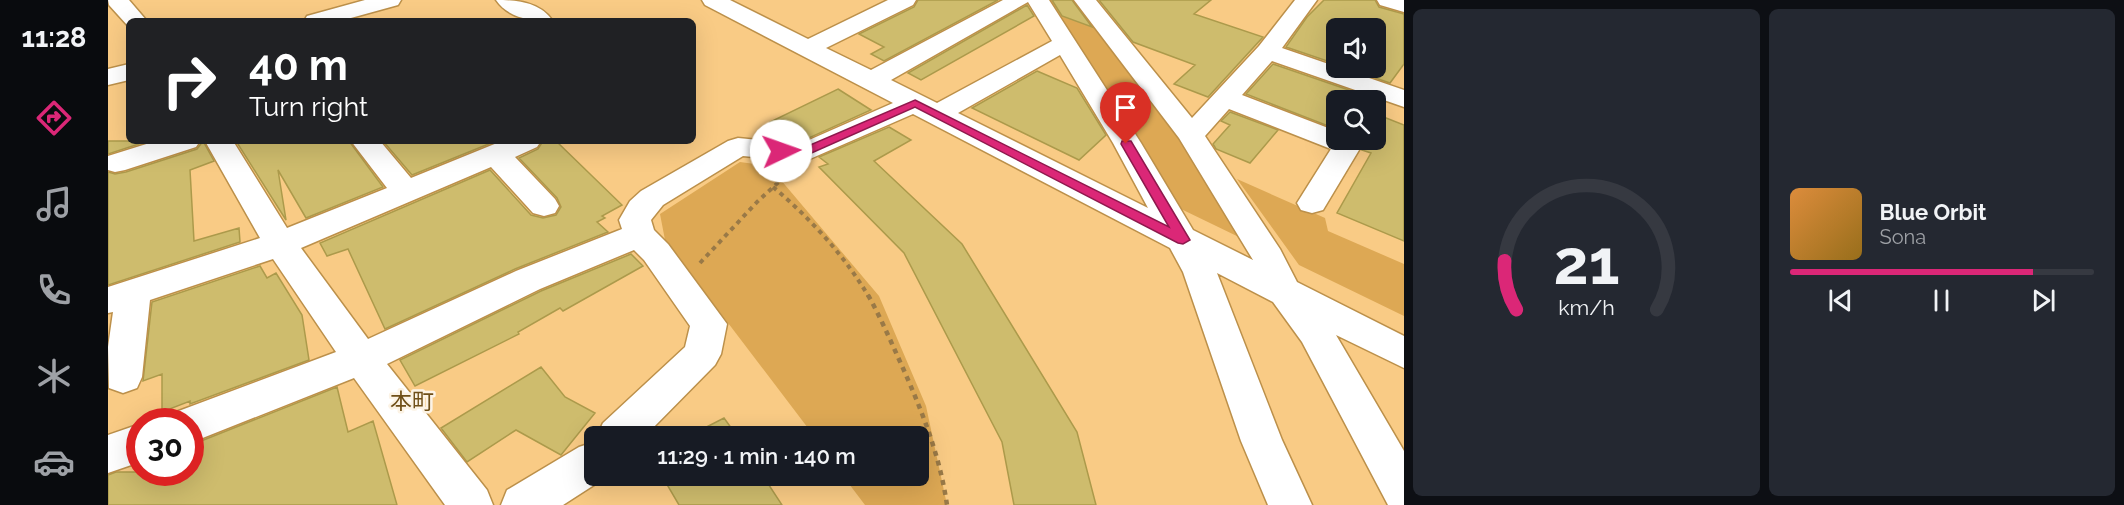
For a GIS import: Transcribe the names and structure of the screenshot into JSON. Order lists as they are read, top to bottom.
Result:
{
  "districts": ["本町"],
  "page": {
    "tabs": "11:28",
    "turn": ["40 m", "Turn right"],
    "song": ["Blue Orbit", "Sona"],
    "limit": "30",
    "trip": "11:29 · 1 min · 140 m",
    "gauge": ["21", "km/h"]
  }
}
